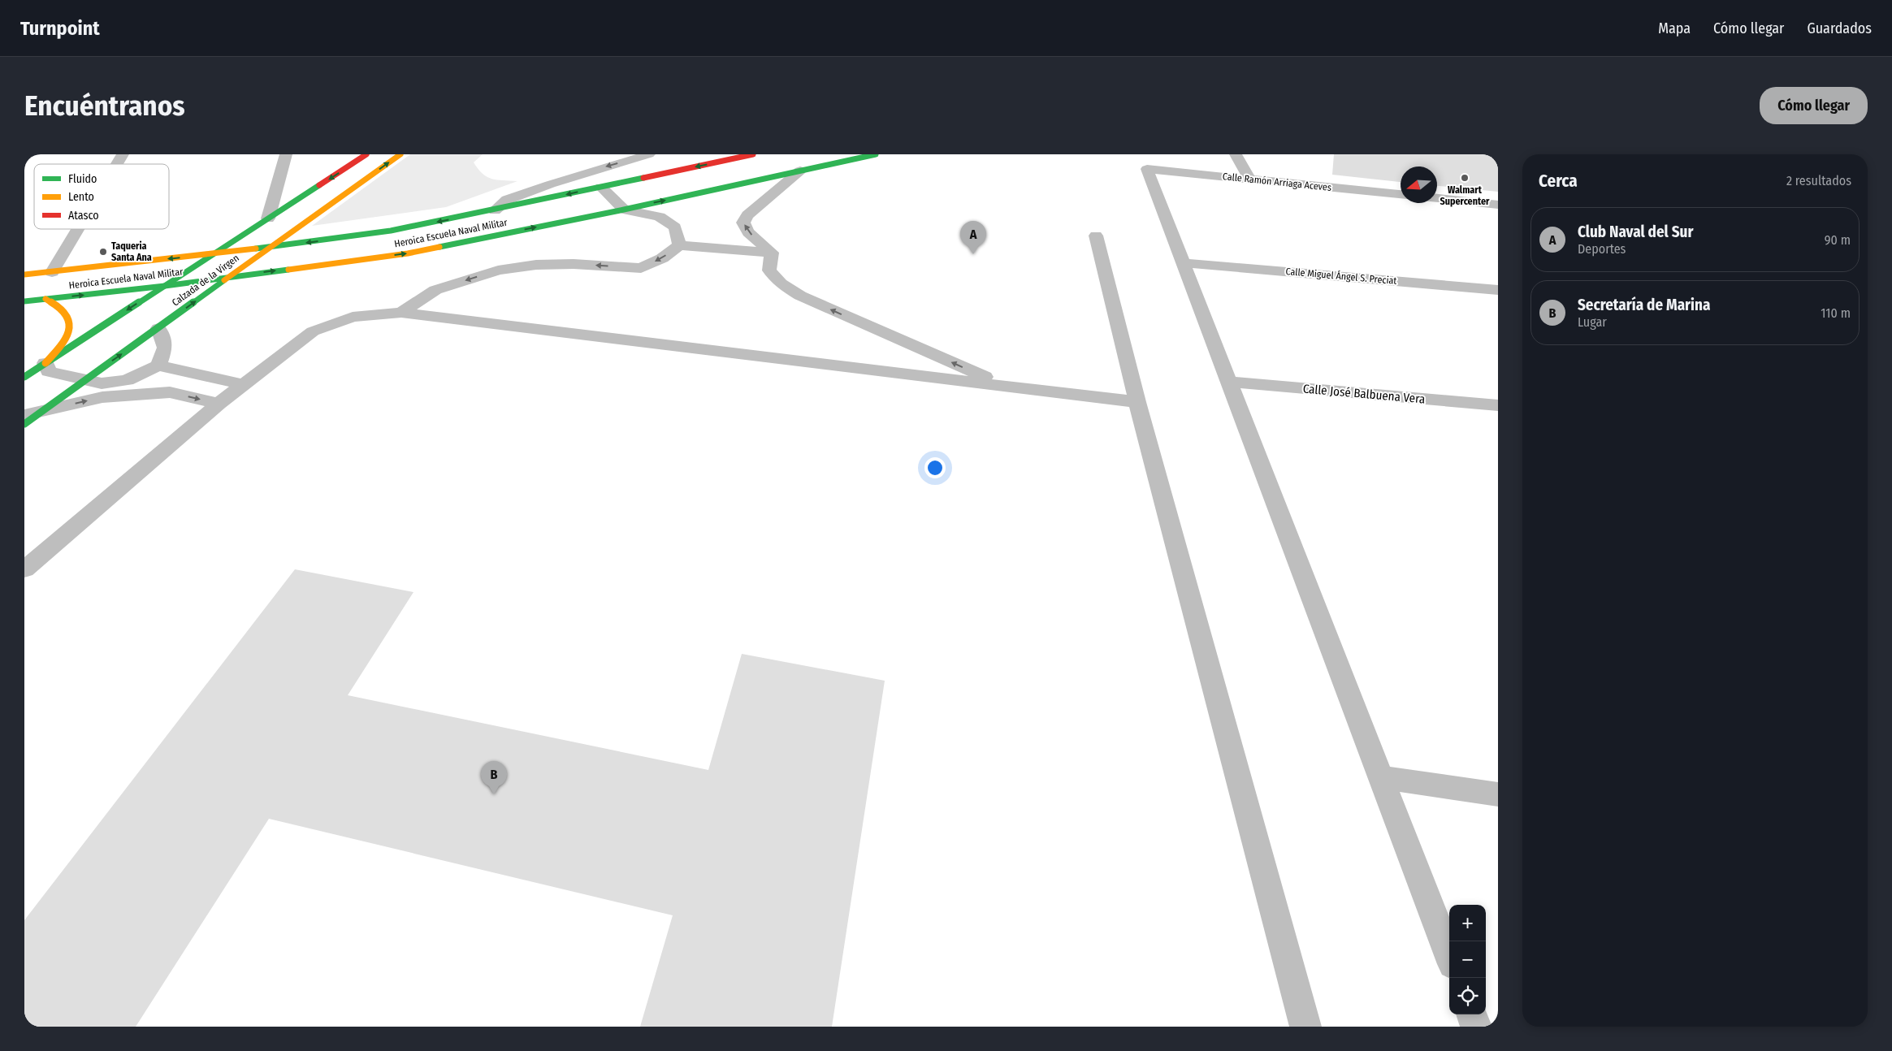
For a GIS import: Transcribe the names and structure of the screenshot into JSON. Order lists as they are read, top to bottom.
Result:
{
  "streets": {
    "main road": ["Heroica Escuela Naval Militar", "Calzada de la Virgen"],
    "street": ["Calle Ramón Arriaga Aceves", "Calle Miguel Ángel S. Preciat", "Calle José Balbuena Vera"]
  },
  "crossings": [
    ["Calle Ramón Arriaga Aceves", "Calle Miguel Ángel S. Preciat"],
    ["Heroica Escuela Naval Militar", "Calzada de la Virgen"]
  ],
  "places": ["Walmart Supercenter", "Taqueria Santa Ana"],
  "legend": ["Fluido", "Lento", "Atasco"],
  "north": "left",
  "page": {
    "header": "Turnpoint",
    "nav": ["Mapa", "Cómo llegar", "Guardados"],
    "buttons": "Cómo llegar",
    "title": "Encuéntranos",
    "heading": ["Cerca", "2 resultados"],
    "list": [
      {
        "mark": "A",
        "name": "Club Naval del Sur",
        "note": "Deportes",
        "value": "90 m"
      },
      {
        "mark": "B",
        "name": "Secretaría de Marina",
        "note": "Lugar",
        "value": "110 m"
      }
    ],
    "pins": ["A", "B"],
    "map_buttons": ["+", "−"]
  }
}
